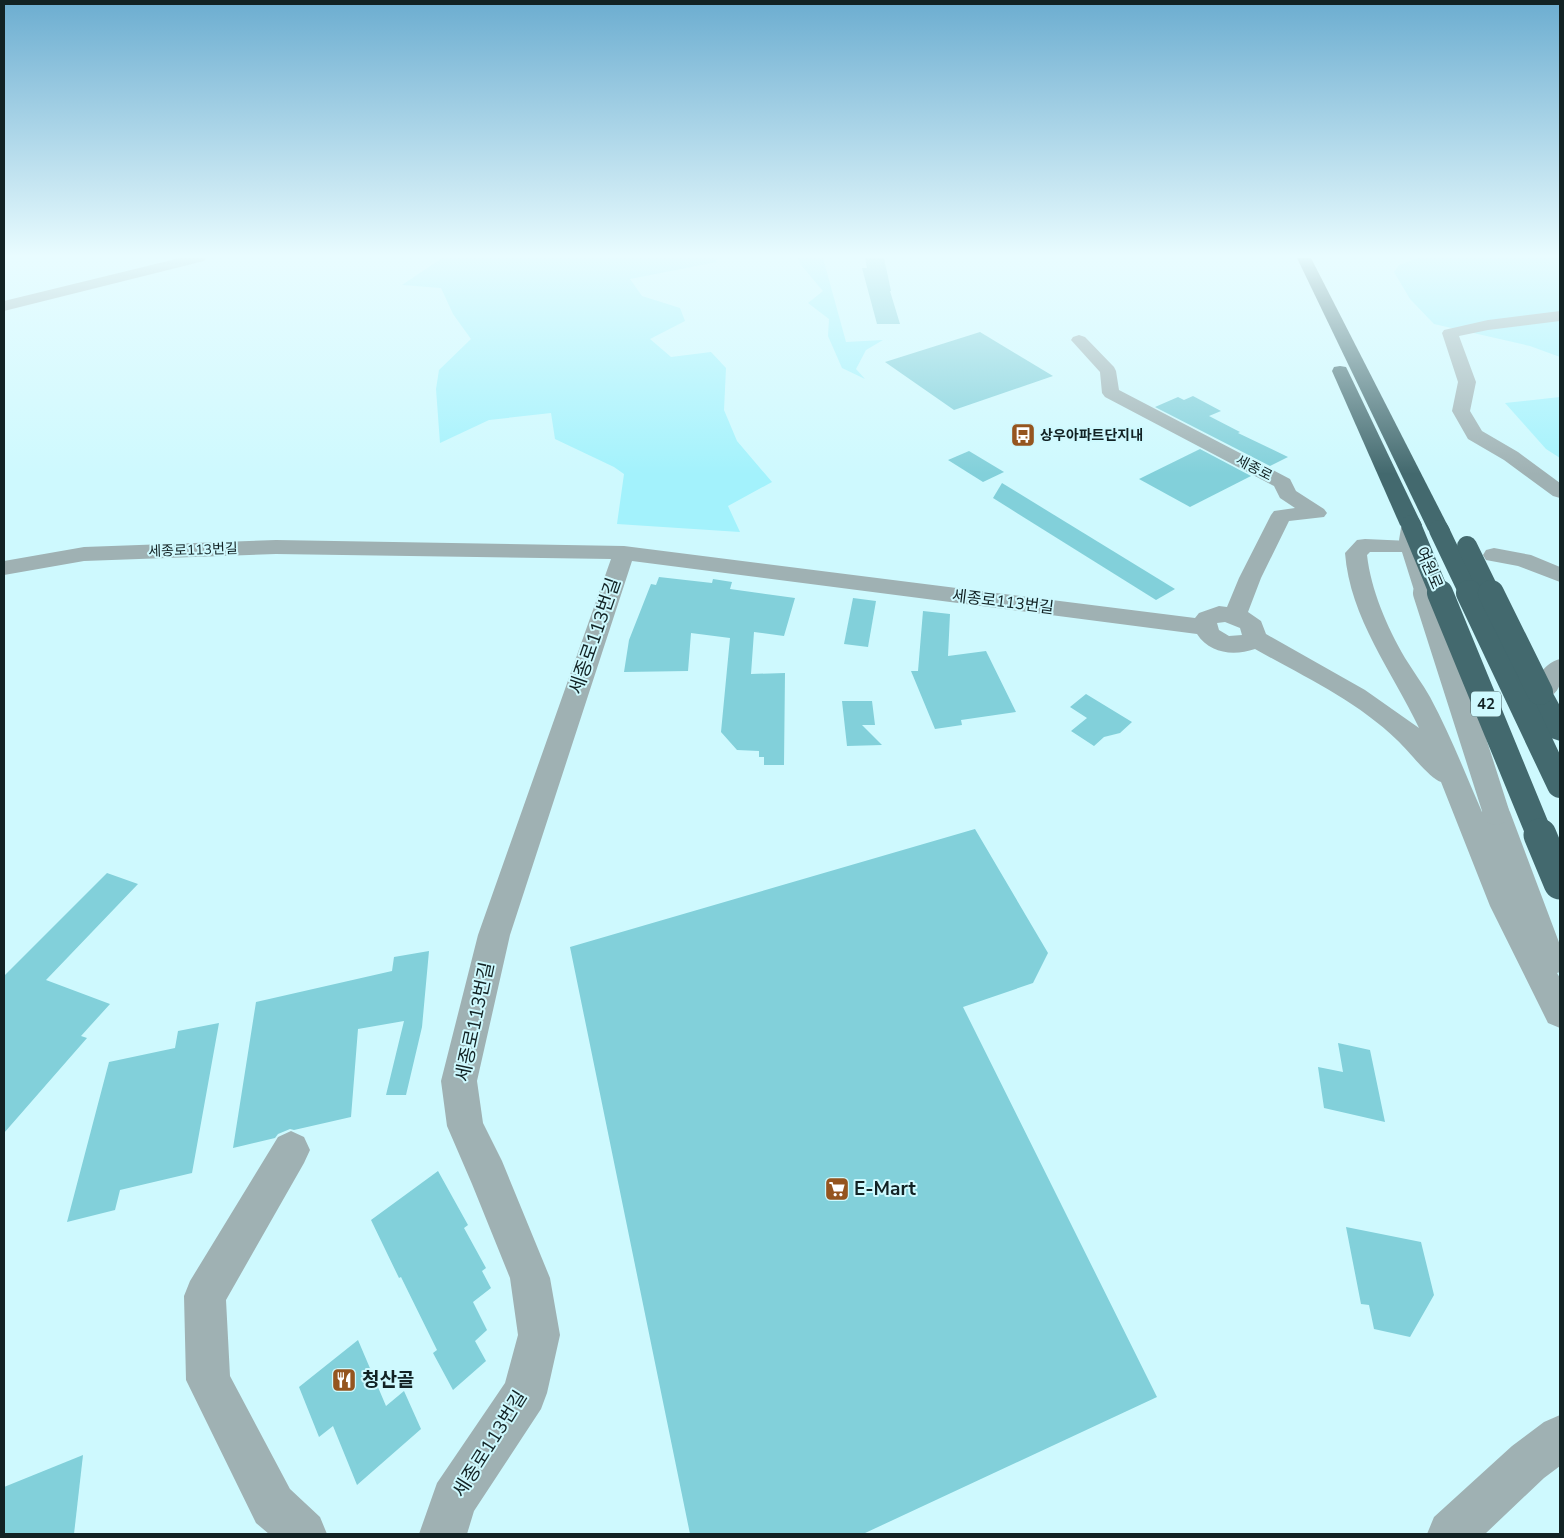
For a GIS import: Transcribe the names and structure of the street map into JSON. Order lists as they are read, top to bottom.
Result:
{
  "streets": {
    "highway": ["여원로", "42"],
    "street": ["세종로", "세종로113번길"]
  },
  "places": {
    "bus stop": ["상우아파트단지내"],
    "supermarket": ["E-Mart"],
    "restaurant": ["청산골"]
  }
}
